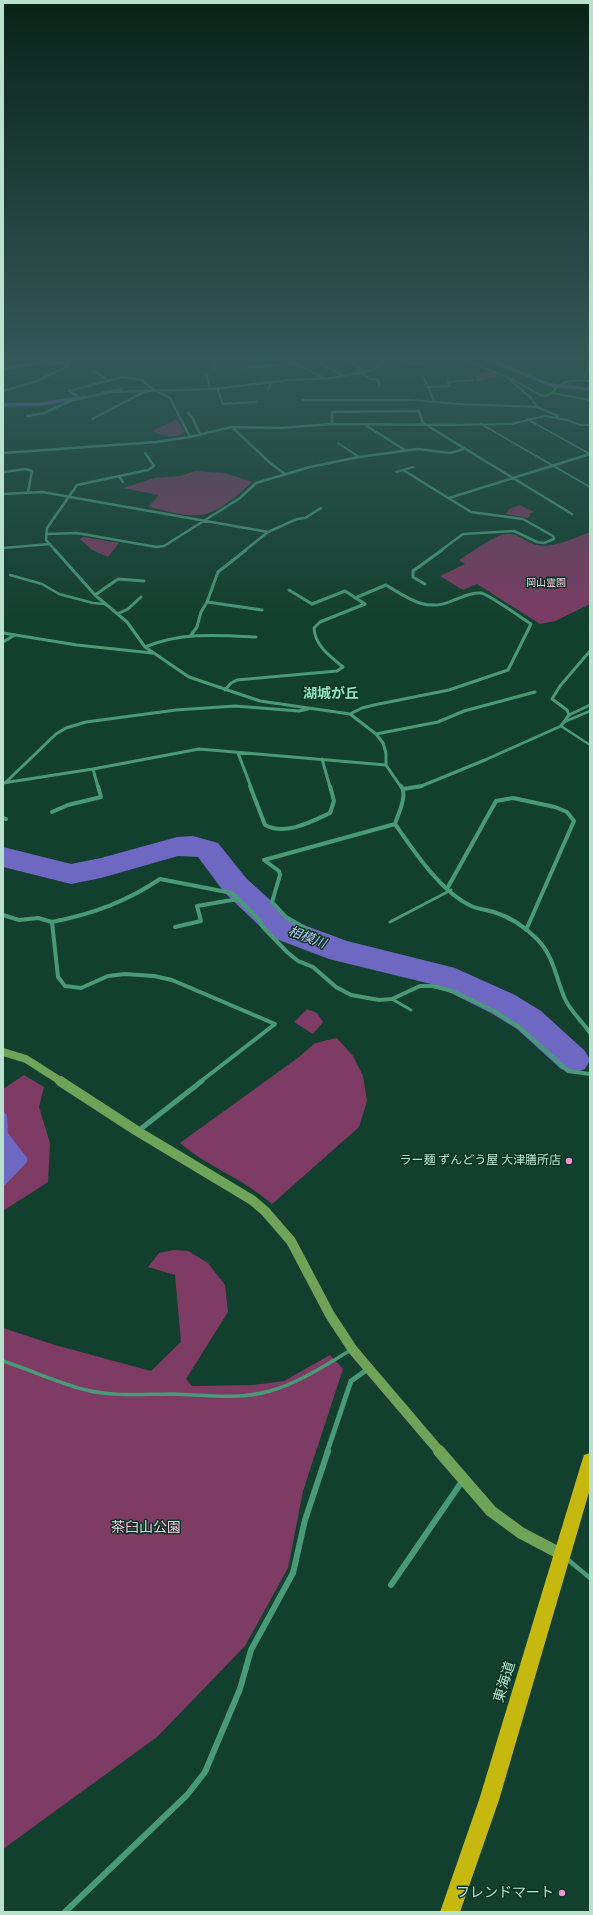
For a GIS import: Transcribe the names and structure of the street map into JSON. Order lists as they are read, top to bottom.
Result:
{
  "streets": {
    "highway": ["東海道"]
  },
  "districts": ["湖城が丘"],
  "water": ["相模川"],
  "parks": ["岡山霊園", "茶臼山公園"],
  "places": ["ラー麺 ずんどう屋 大津膳所店", "フレンドマート"]
}
